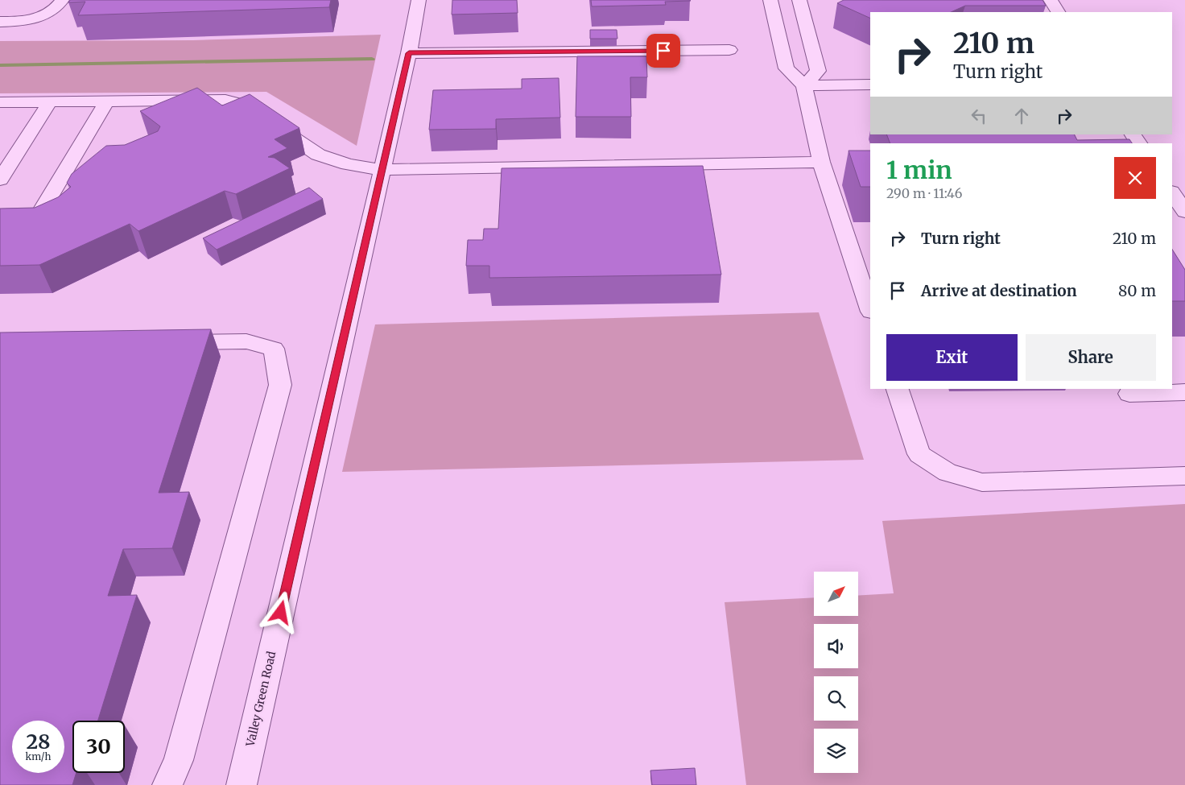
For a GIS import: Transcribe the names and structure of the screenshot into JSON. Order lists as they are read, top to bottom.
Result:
{
  "streets": {
    "street": ["Valley Green Road"]
  },
  "north": "top right",
  "page": {
    "turn": ["210 m", "Turn right"],
    "heading": ["1 min", "290 m · 11:46"],
    "list": [
      {
        "name": "Turn right",
        "value": "210 m"
      },
      {
        "name": "Arrive at destination",
        "value": "80 m"
      }
    ],
    "buttons": ["Exit", "Share"],
    "speed": "28 km/h",
    "limit": "30"
  }
}
